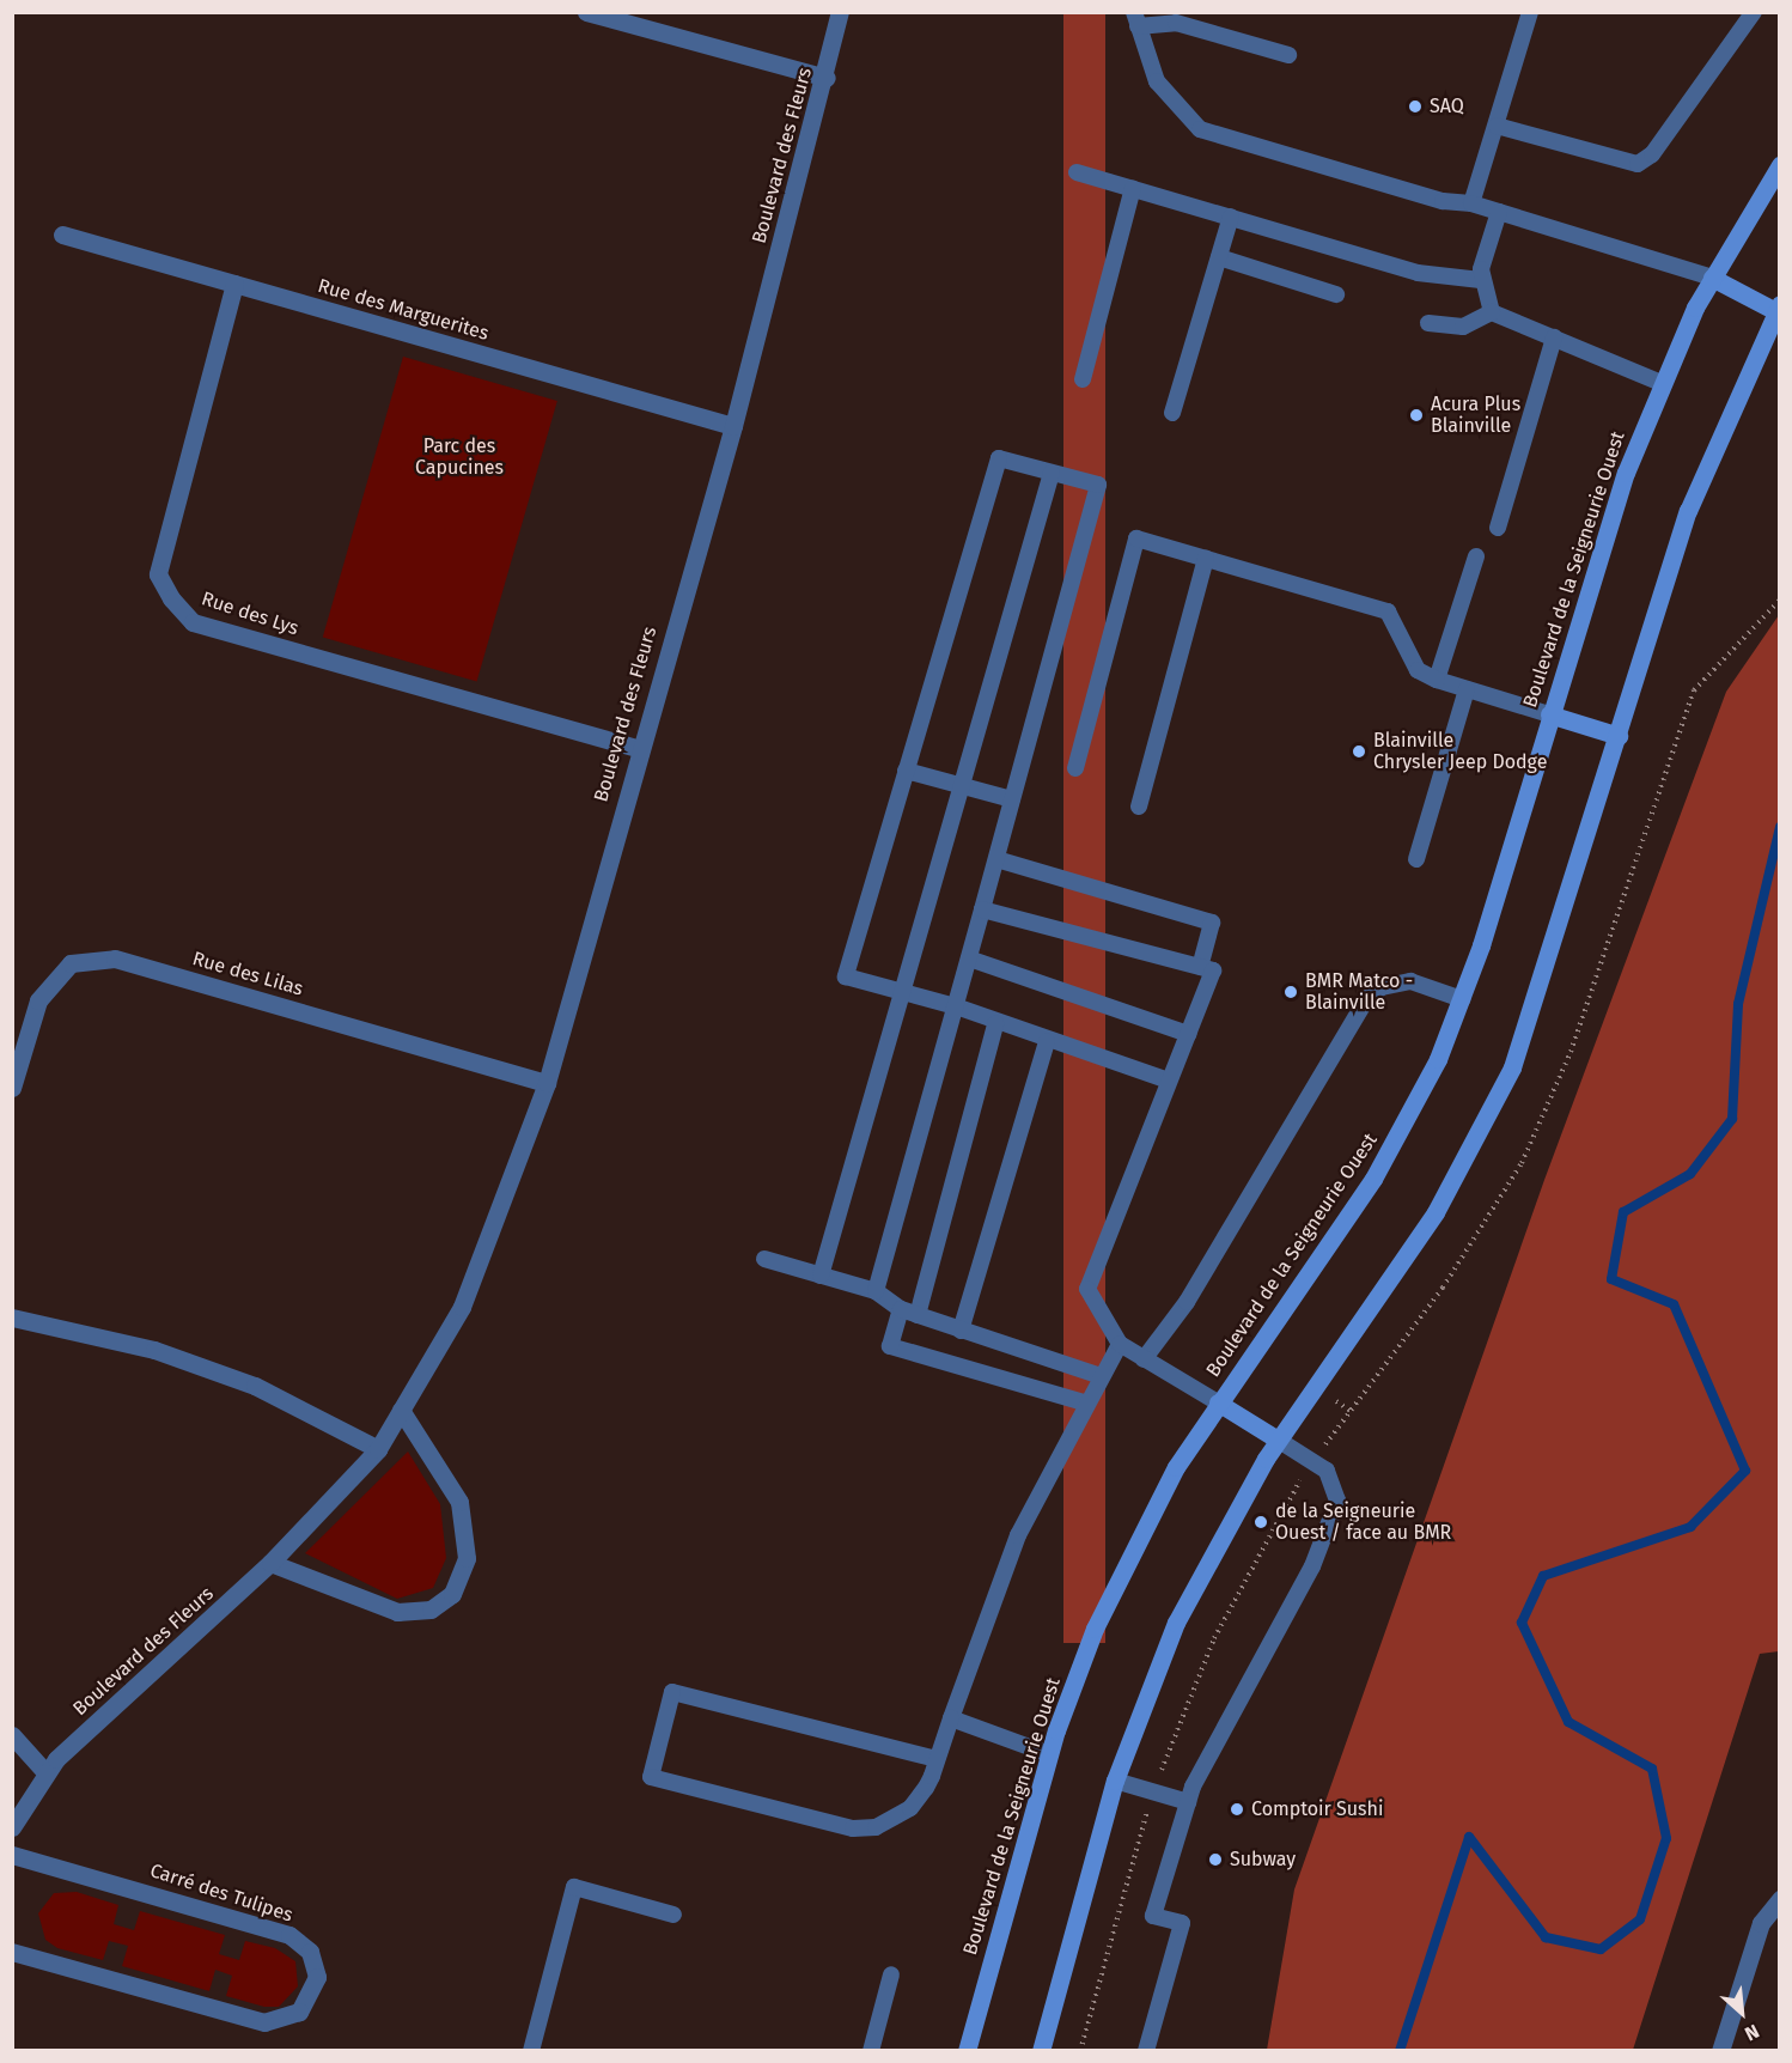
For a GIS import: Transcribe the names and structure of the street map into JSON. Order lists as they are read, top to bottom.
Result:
{
  "streets": {
    "main road": ["Boulevard de la Seigneurie Ouest"],
    "street": [
      "Boulevard des Fleurs",
      "Rue des Marguerites",
      "Rue des Lys",
      "Rue des Lilas",
      "Carré des Tulipes"
    ]
  },
  "crossings": [
    ["Boulevard des Fleurs", "Rue des Marguerites"],
    ["Boulevard des Fleurs", "Rue des Lys"],
    ["Boulevard des Fleurs", "Rue des Lilas"],
    ["Rue des Marguerites", "Rue des Lys"]
  ],
  "parks": ["Parc des Capucines"],
  "places": [
    "SAQ",
    "Acura Plus Blainville",
    "Blainville Chrysler Jeep Dodge",
    "BMR Matco - Blainville",
    "de la Seigneurie Ouest / face au BMR",
    "Comptoir Sushi",
    "Subway"
  ],
  "north": "bottom right"
}
